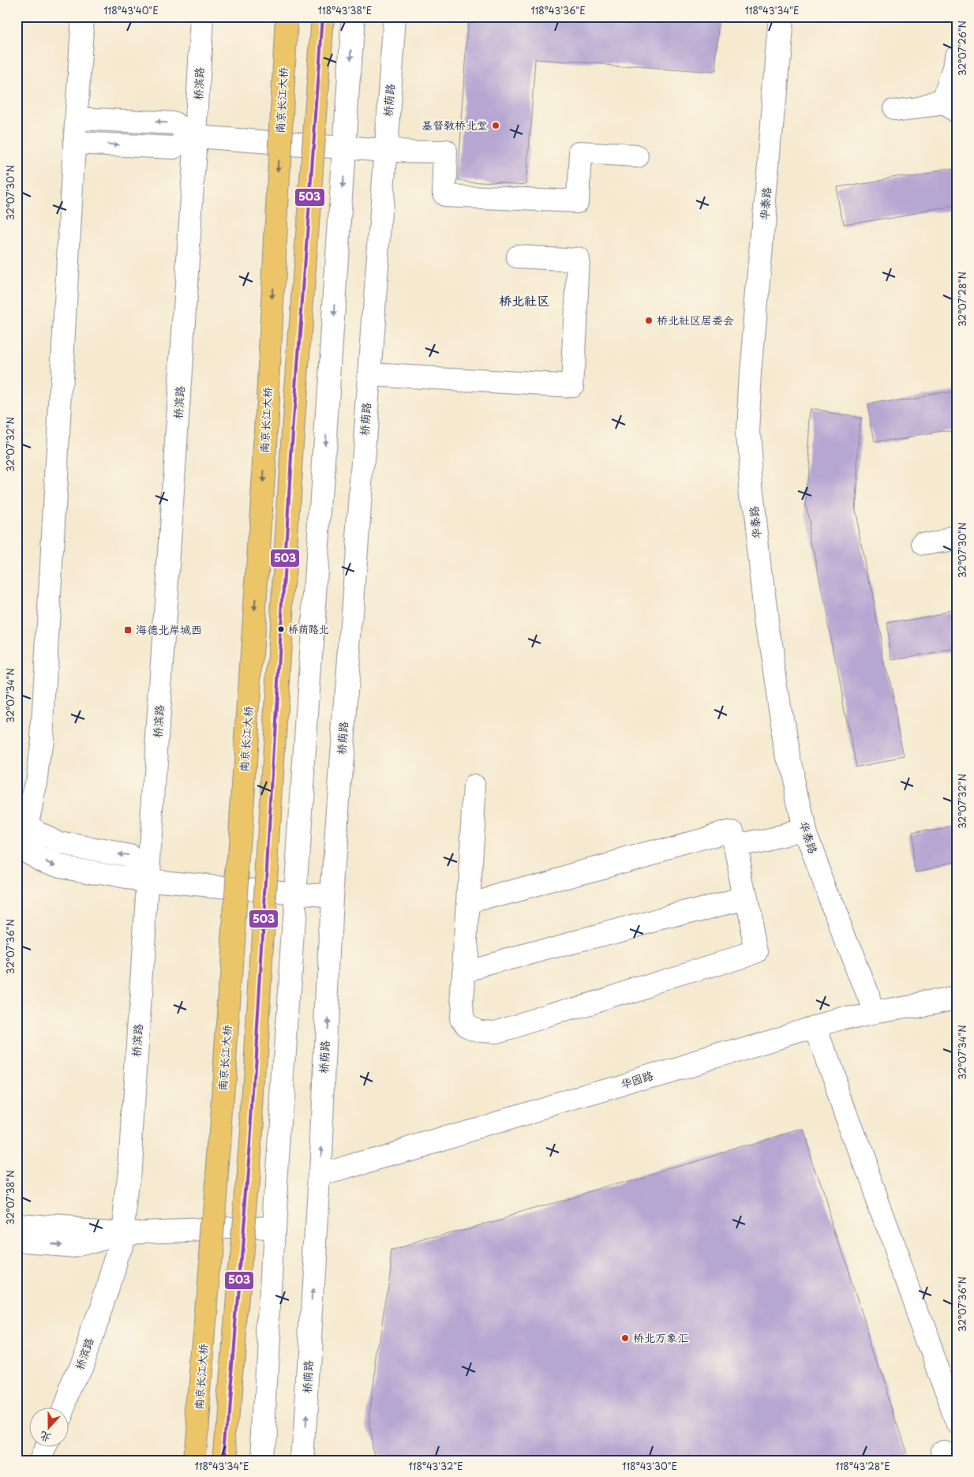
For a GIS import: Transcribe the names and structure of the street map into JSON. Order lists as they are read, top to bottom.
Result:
{
  "streets": {
    "highway": ["南京长江大桥"],
    "street": [
      "桥滨路",
      "桥荫路",
      "华泰路",
      "华园路"
    ]
  },
  "crossings": [
    ["桥荫路", "华园路"],
    ["华泰路", "华园路"]
  ],
  "districts": ["桥北社区"],
  "places": {
    "other": [
      "基督教桥北堂",
      "桥北社区居委会",
      "桥荫路北",
      "桥北万象汇"
    ],
    "transit": ["海德北岸城西"]
  },
  "lines": ["transit line 503"],
  "north": "bottom",
  "coordinates": [
    "118°43'40\"E",
    "118°43'38\"E",
    "118°43'36\"E",
    "118°43'34\"E",
    "32°07'26\"N",
    "32°07'30\"N",
    "32°07'28\"N",
    "32°07'32\"N",
    "32°07'34\"N",
    "32°07'36\"N",
    "32°07'38\"N",
    "118°43'32\"E",
    "118°43'30\"E",
    "118°43'28\"E"
  ]
}
